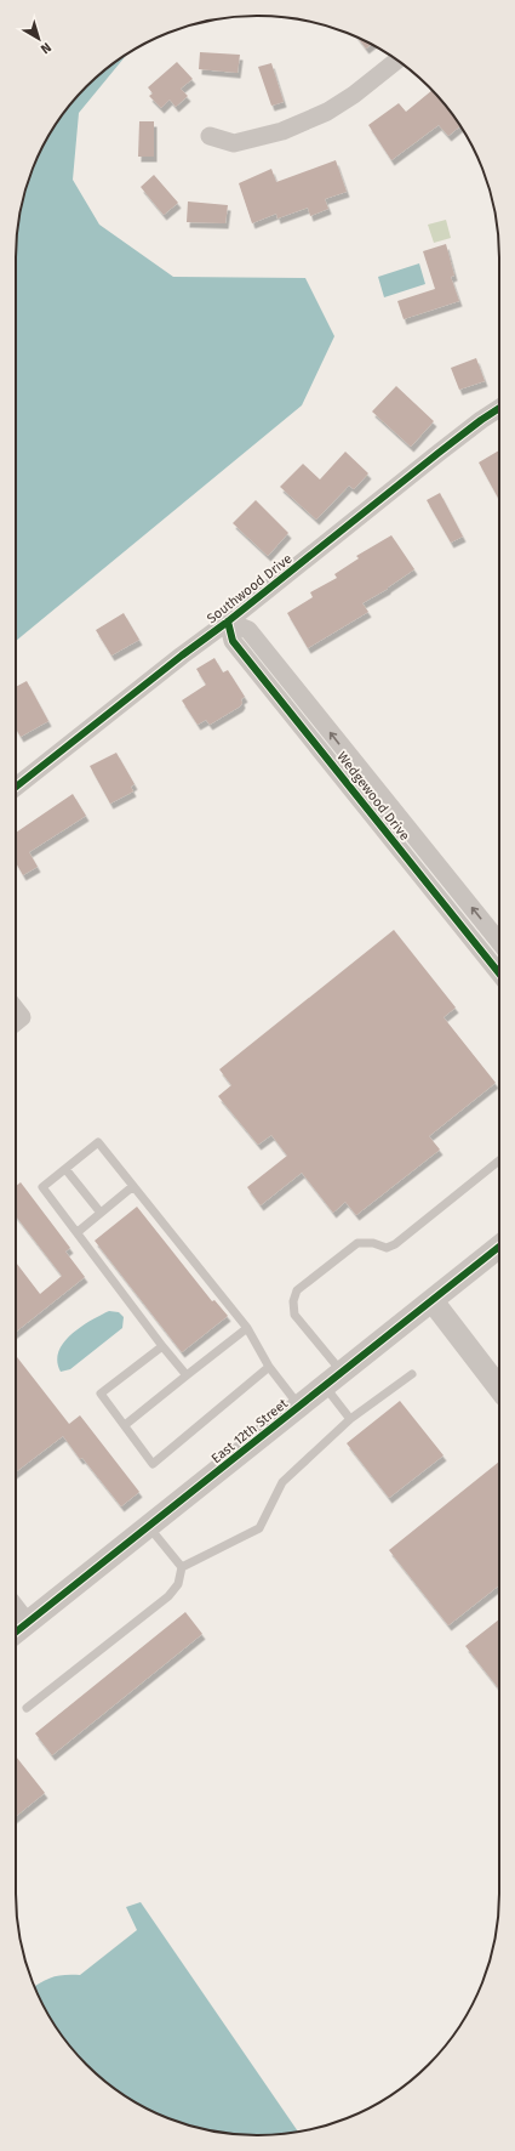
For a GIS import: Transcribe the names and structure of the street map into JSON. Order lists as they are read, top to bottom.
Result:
{
  "streets": {
    "street": ["Southwood Drive", "Wedgewood Drive", "East 12th Street"]
  },
  "crossings": [
    ["Southwood Drive", "Wedgewood Drive"]
  ],
  "north": "bottom right"
}
